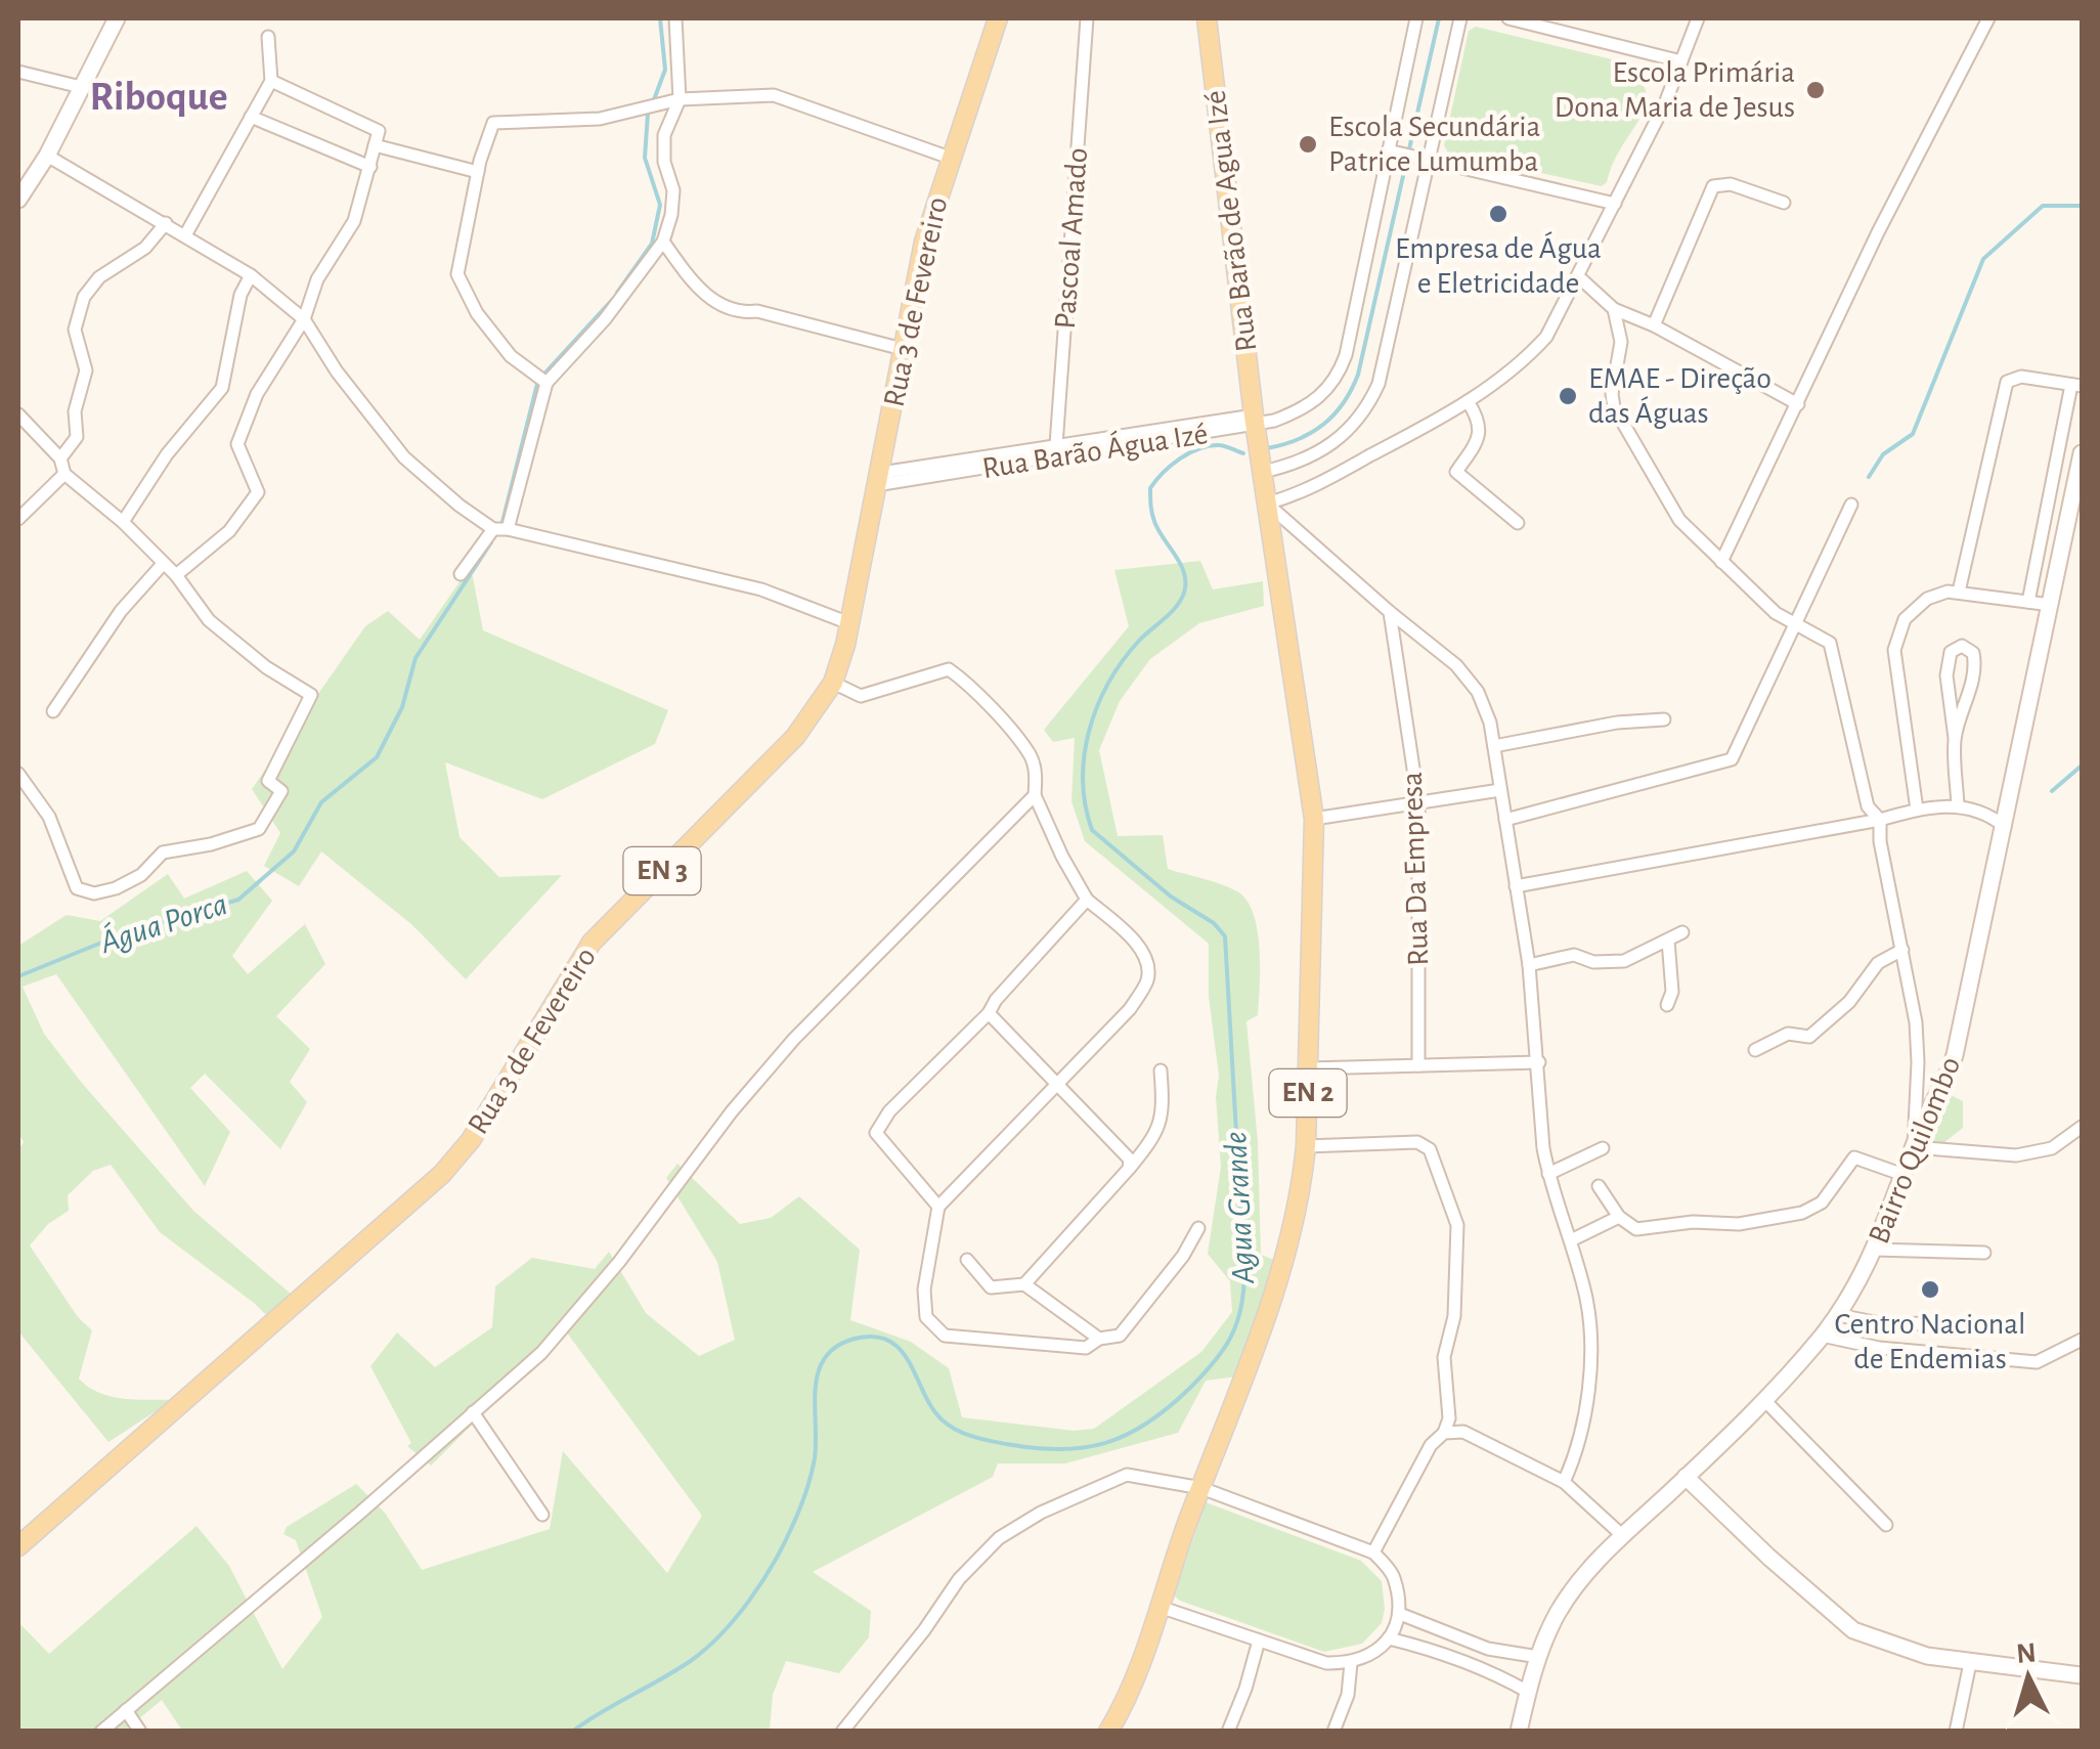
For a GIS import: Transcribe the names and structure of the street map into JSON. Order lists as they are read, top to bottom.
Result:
{
  "streets": {
    "main road": [
      "Rua Barão de Agua Izé",
      "Rua 3 de Fevereiro",
      "EN 3",
      "EN 2"
    ],
    "street": [
      "Pascoal Amado",
      "Rua Barão Água Izé",
      "Rua Da Empresa",
      "Bairro Quilombo"
    ]
  },
  "crossings": [
    ["Rua Barão de Agua Izé", "Rua Barão Água Izé"],
    ["Rua Barão de Agua Izé", "EN 2"],
    ["Pascoal Amado", "Rua Barão Água Izé"],
    ["Rua 3 de Fevereiro", "Rua Barão Água Izé"],
    ["Rua Barão Água Izé", "EN 2"]
  ],
  "districts": ["Riboque"],
  "water": ["Água Porca", "Agua Grande"],
  "places": [
    "Escola Primária Dona Maria de Jesus",
    "Escola Secundária Patrice Lumumba",
    "Empresa de Água e Eletricidade",
    "EMAE - Direção das Águas",
    "Centro Nacional de Endemias"
  ],
  "north": "top"
}
